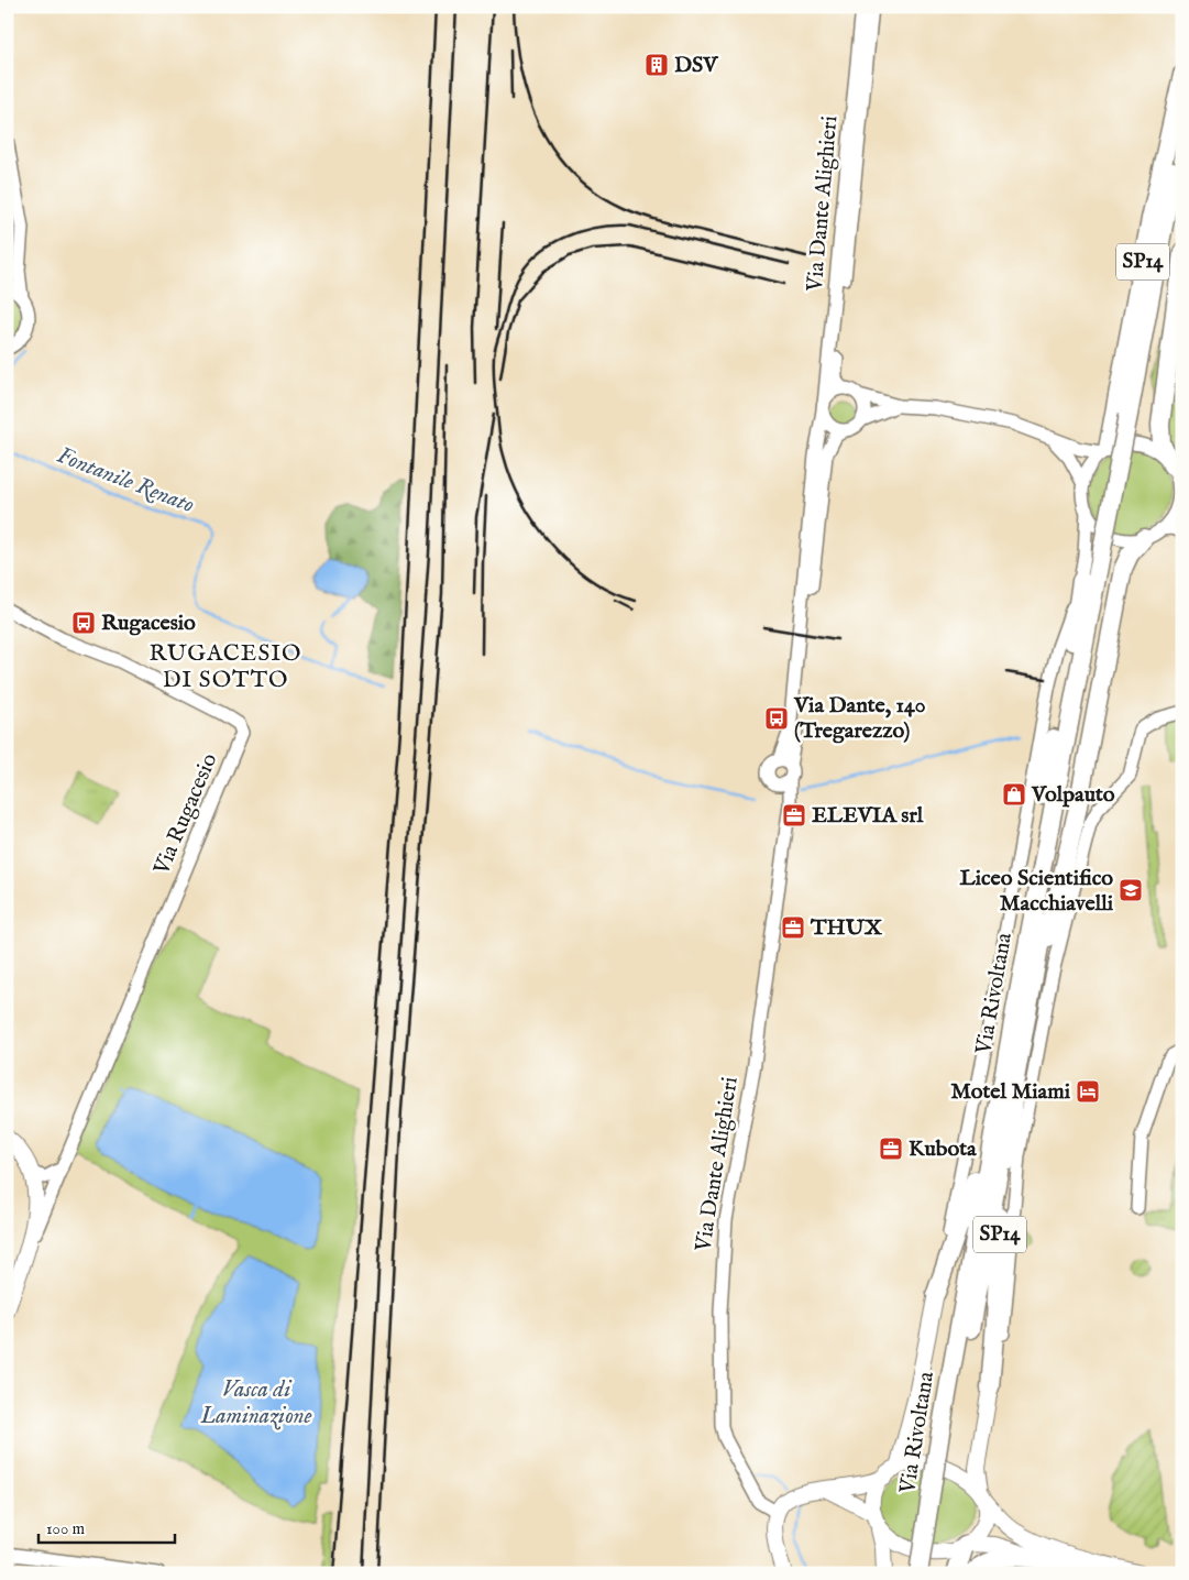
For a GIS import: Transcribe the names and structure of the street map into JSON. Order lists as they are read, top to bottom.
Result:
{
  "streets": {
    "highway": ["SP14", "Via Rivoltana"],
    "street": ["Via Dante Alighieri", "Via Rugacesio"]
  },
  "crossings": [
    ["SP14", "Via Rivoltana"]
  ],
  "districts": ["RUGACESIO DI SOTTO"],
  "water": ["Fontanile Renato", "Vasca di Laminazione"],
  "places": {
    "building": ["DSV"],
    "bus stop": ["Rugacesio", "Via Dante, 140 (Tregarezzo)"],
    "shop": ["Volpauto"],
    "office": ["ELEVIA srl", "THUX", "Kubota"],
    "school or university": ["Liceo Scientifico Macchiavelli"],
    "hotel": ["Motel Miami"]
  },
  "scale_bar": "100 m"
}
